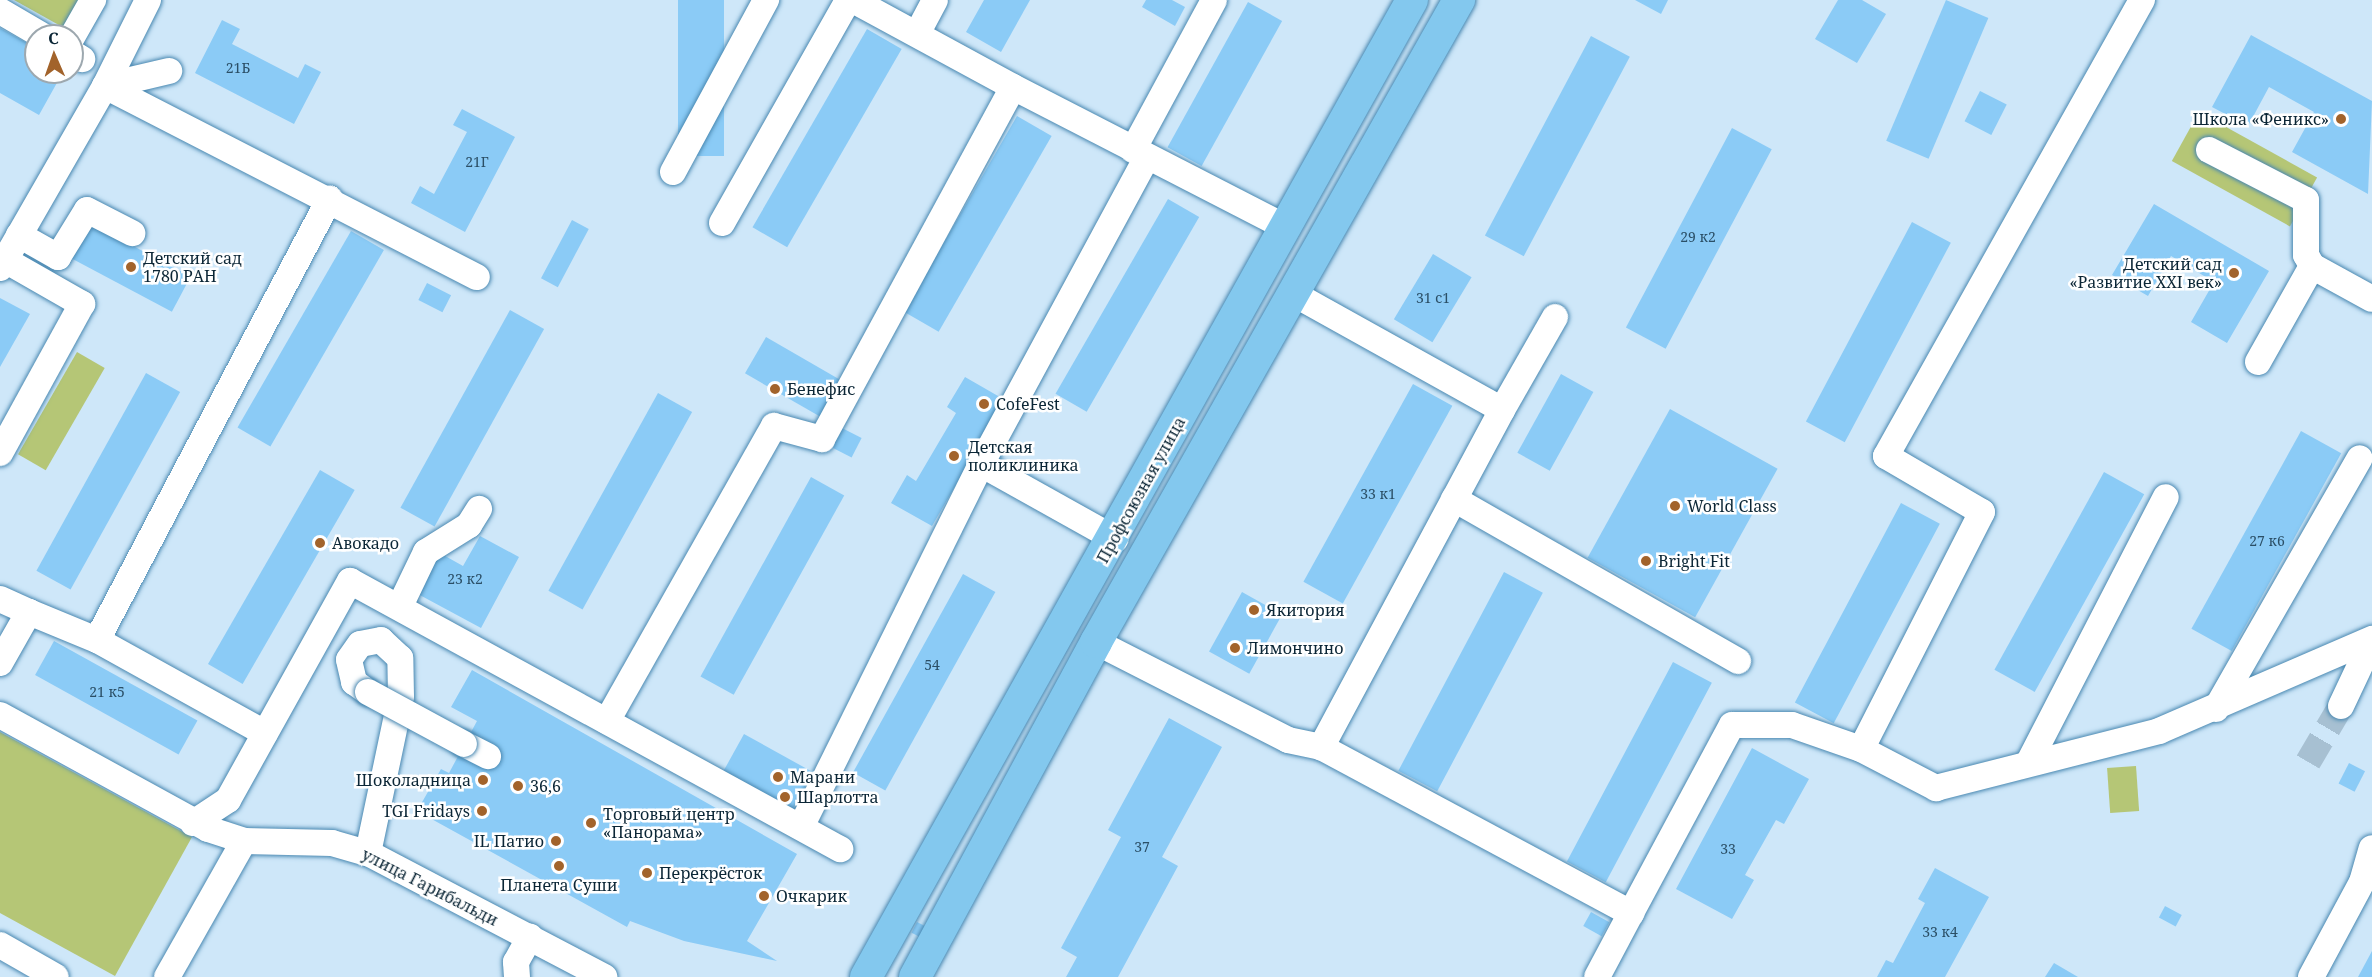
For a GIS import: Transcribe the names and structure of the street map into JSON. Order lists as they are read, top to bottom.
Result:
{
  "streets": {
    "main road": ["Профсоюзная улица"],
    "street": ["улица Гарибальди"]
  },
  "places": [
    "Школа «Феникс»",
    "Детский сад 1780 РАН",
    "Детский сад «Развитие XXI век»",
    "Бенефис",
    "CofeFest",
    "Детская поликлиника",
    "World Class",
    "Авокадо",
    "Bright Fit",
    "Якитория",
    "Лимончино",
    "Марани",
    "Шоколадница",
    "36,6",
    "Шарлотта",
    "TGI Fridays",
    "Торговый центр «Панорама»",
    "IL Патио",
    "Планета Суши",
    "Перекрёсток",
    "Очкарик"
  ],
  "house_numbers": [
    "21Б",
    "21Г",
    "29 к2",
    "31 с1",
    "33 к1",
    "27 к6",
    "23 к2",
    "54",
    "21 к5",
    "37",
    "33",
    "33 к4"
  ],
  "north": "top"
}
